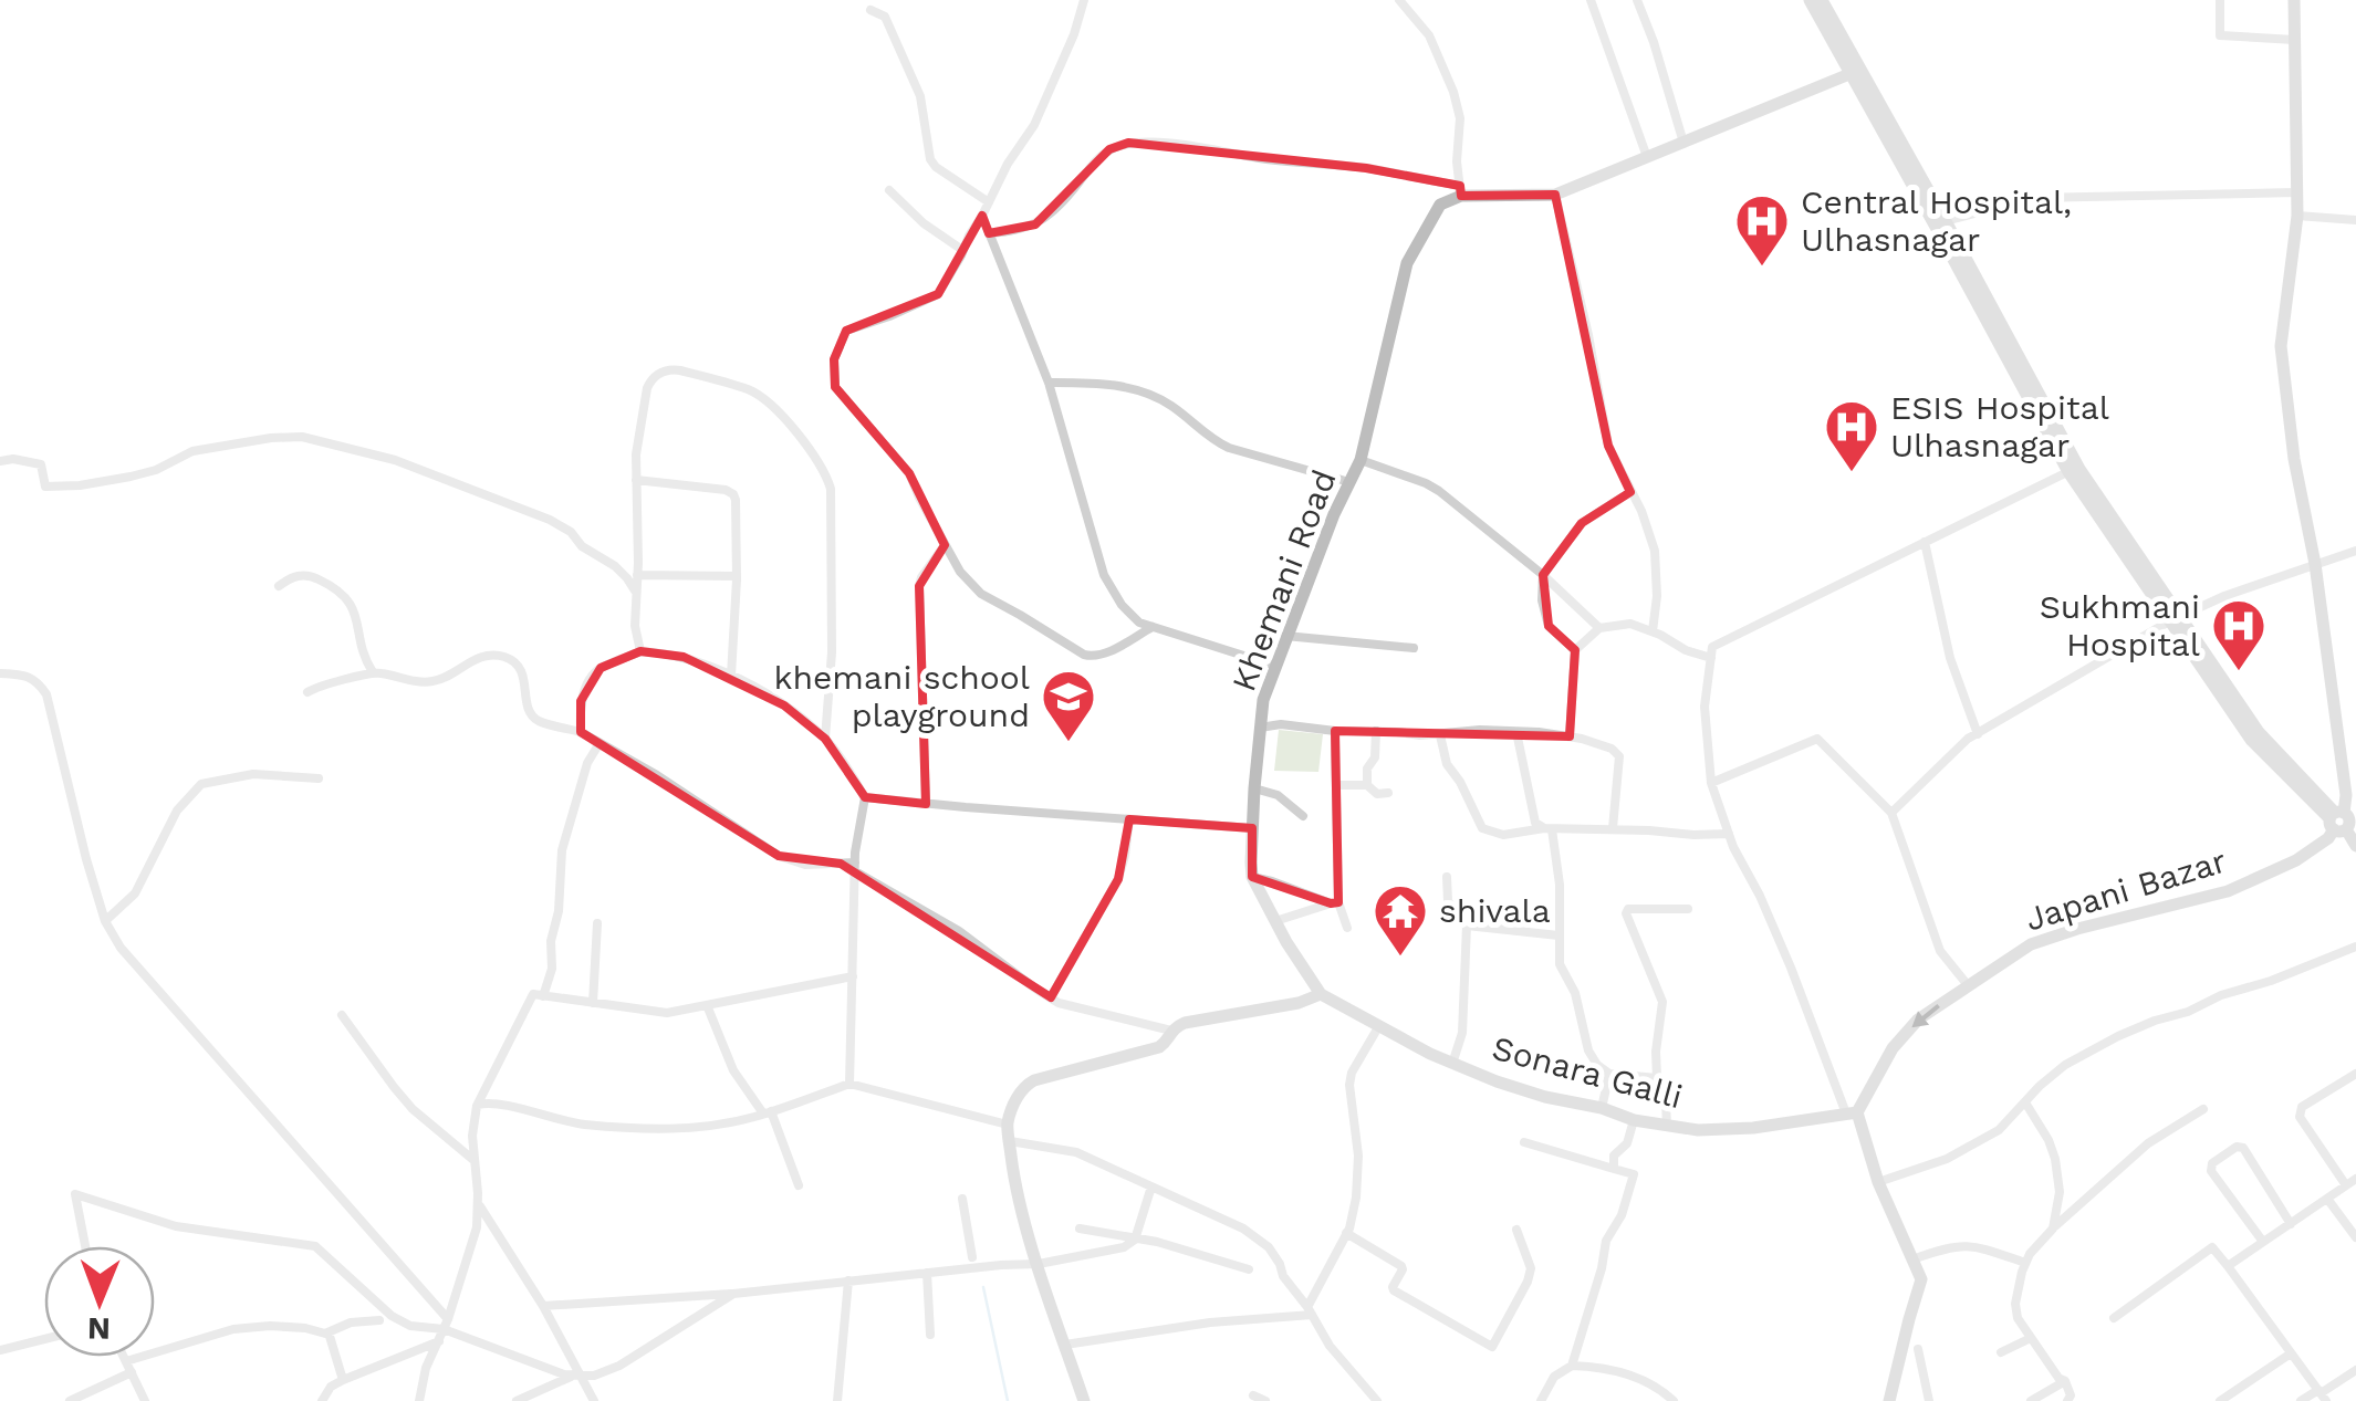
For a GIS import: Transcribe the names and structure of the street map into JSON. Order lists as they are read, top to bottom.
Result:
{
  "streets": {
    "street": ["Khemani Road", "Japani Bazar", "Sonara Galli"]
  },
  "crossings": [
    ["Khemani Road", "Sonara Galli"],
    ["Japani Bazar", "Sonara Galli"]
  ],
  "places": {
    "hospital": ["Central Hospital, Ulhasnagar", "ESIS Hospital Ulhasnagar", "Sukhmani Hospital"],
    "school or university": ["khemani school playground"],
    "temple": ["shivala"]
  },
  "north": "bottom"
}
